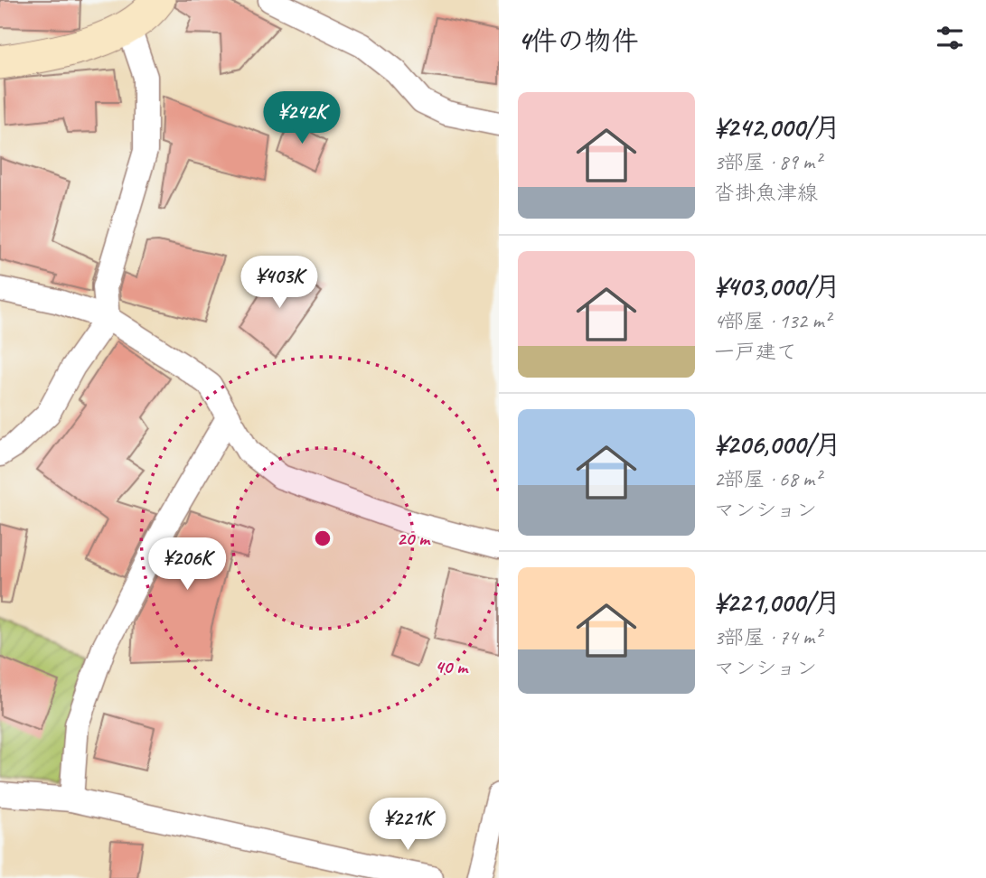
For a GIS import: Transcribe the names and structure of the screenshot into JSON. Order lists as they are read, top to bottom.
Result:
{
  "page": {
    "heading": "4件の物件",
    "list": [
      {
        "name": "¥242,000/月",
        "note": "3部屋 · 89 m² · 沓掛魚津線"
      },
      {
        "name": "¥403,000/月",
        "note": "4部屋 · 132 m² · 一戸建て"
      },
      {
        "name": "¥206,000/月",
        "note": "2部屋 · 68 m² · マンション"
      },
      {
        "name": "¥221,000/月",
        "note": "3部屋 · 74 m² · マンション"
      }
    ],
    "price": [
      "¥242K",
      "¥403K",
      "¥206K",
      "¥221K"
    ]
  },
  "rings": ["20 m", "40 m"]
}
